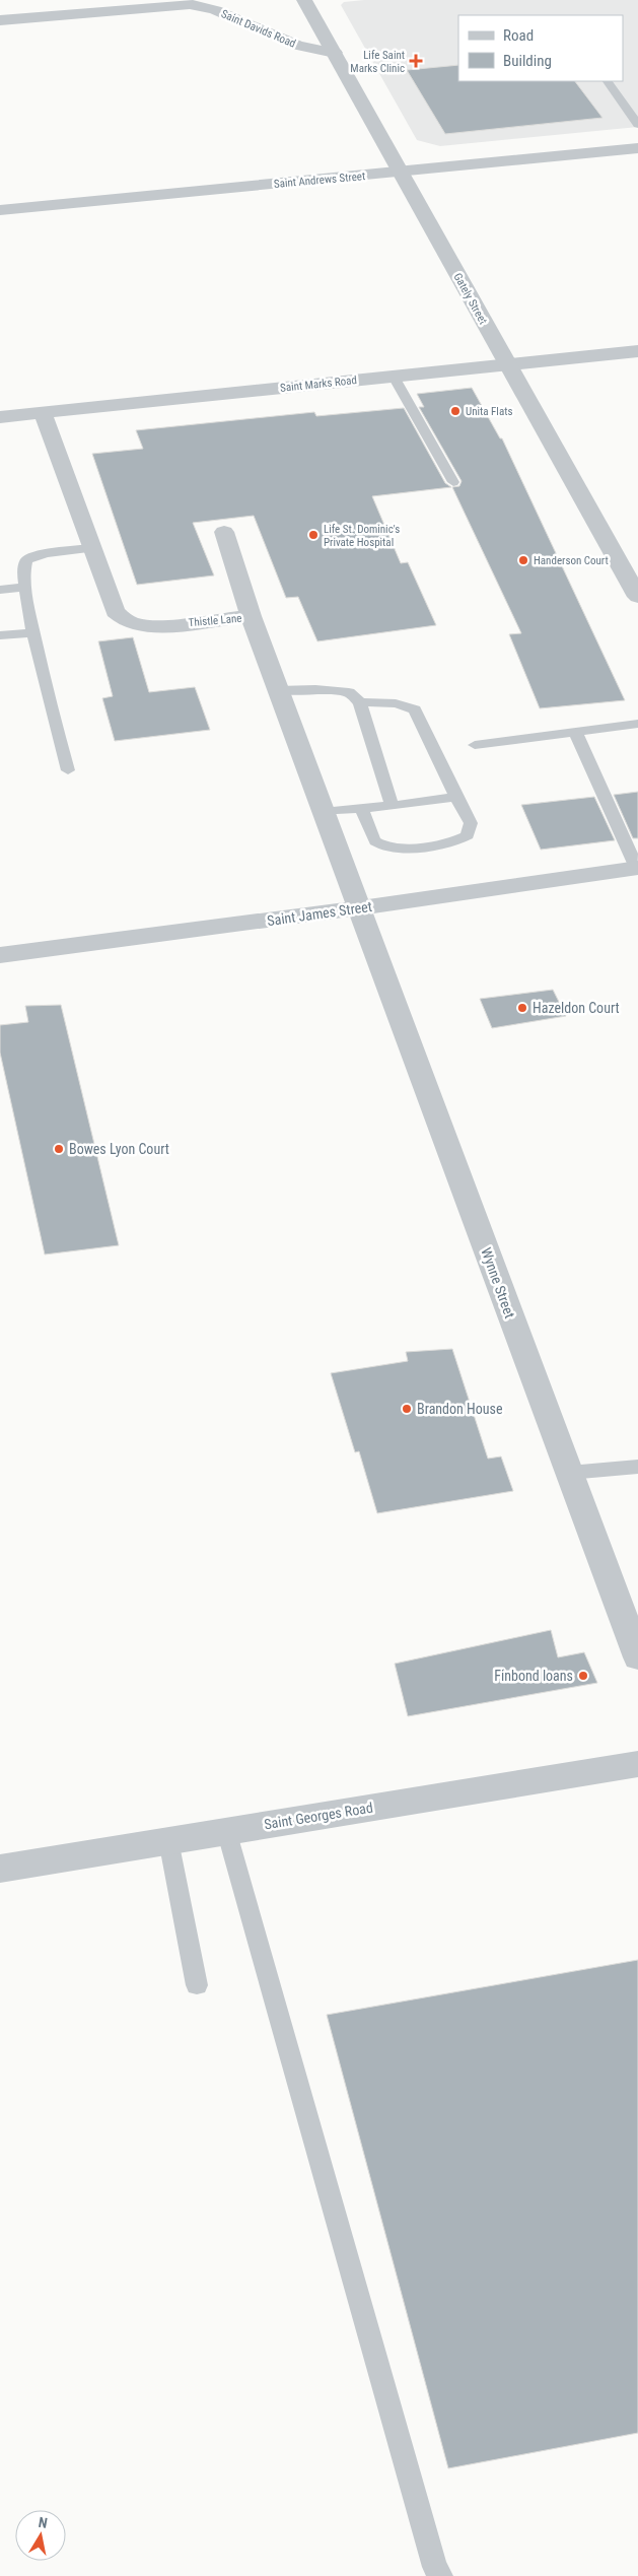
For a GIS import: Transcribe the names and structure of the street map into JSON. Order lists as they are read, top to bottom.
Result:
{
  "streets": {
    "street": [
      "Saint Davids Road",
      "Saint Andrews Street",
      "Gately Street",
      "Saint Marks Road",
      "Thistle Lane",
      "Saint James Street",
      "Wynne Street",
      "Saint Georges Road"
    ]
  },
  "crossings": [
    ["Saint Davids Road", "Gately Street"],
    ["Saint Andrews Street", "Gately Street"],
    ["Gately Street", "Saint Marks Road"],
    ["Saint Marks Road", "Thistle Lane"],
    ["Thistle Lane", "Saint James Street"],
    ["Thistle Lane", "Wynne Street"],
    ["Saint James Street", "Wynne Street"]
  ],
  "places": {
    "health": ["Life Saint Marks Clinic"],
    "other": [
      "Unita Flats",
      "Life St. Dominic's Private Hospital",
      "Handerson Court",
      "Hazeldon Court",
      "Bowes Lyon Court",
      "Brandon House",
      "Finbond loans"
    ]
  },
  "legend": ["Road", "Building"],
  "north": "top"
}
